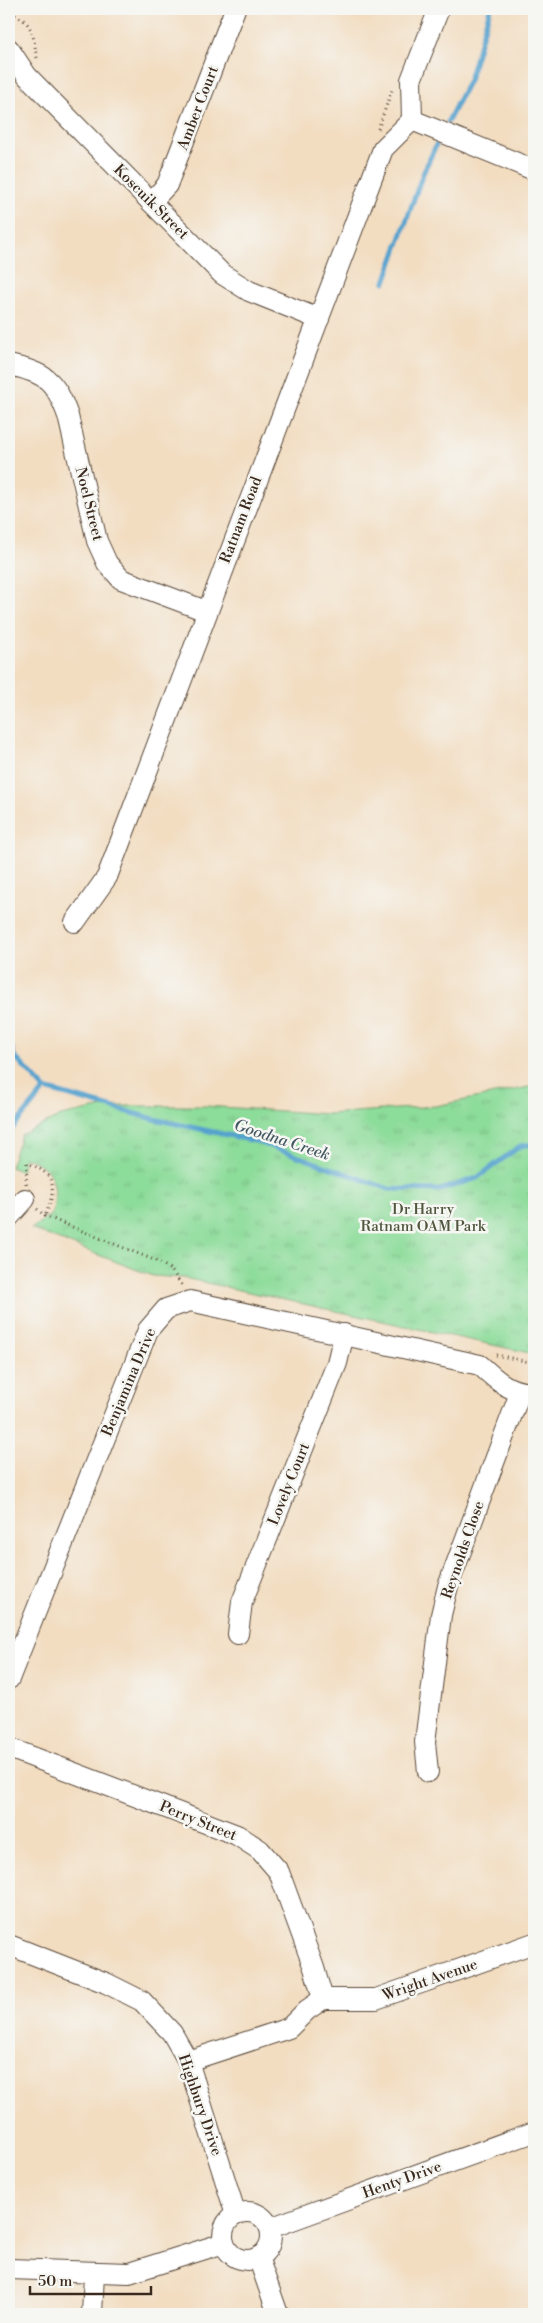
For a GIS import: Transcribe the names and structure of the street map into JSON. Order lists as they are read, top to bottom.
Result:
{
  "streets": {
    "street": [
      "Amber Court",
      "Koscuik Street",
      "Noel Street",
      "Ratnam Road",
      "Benjamina Drive",
      "Lovely Court",
      "Reynolds Close",
      "Perry Street",
      "Wright Avenue",
      "Highbury Drive",
      "Henty Drive"
    ]
  },
  "crossings": [
    ["Amber Court", "Koscuik Street"],
    ["Koscuik Street", "Ratnam Road"],
    ["Noel Street", "Ratnam Road"],
    ["Benjamina Drive", "Lovely Court"],
    ["Benjamina Drive", "Reynolds Close"],
    ["Perry Street", "Wright Avenue"],
    ["Highbury Drive", "Henty Drive"]
  ],
  "water": ["Goodna Creek"],
  "parks": ["Dr Harry Ratnam OAM Park"],
  "scale_bar": "50 m"
}
